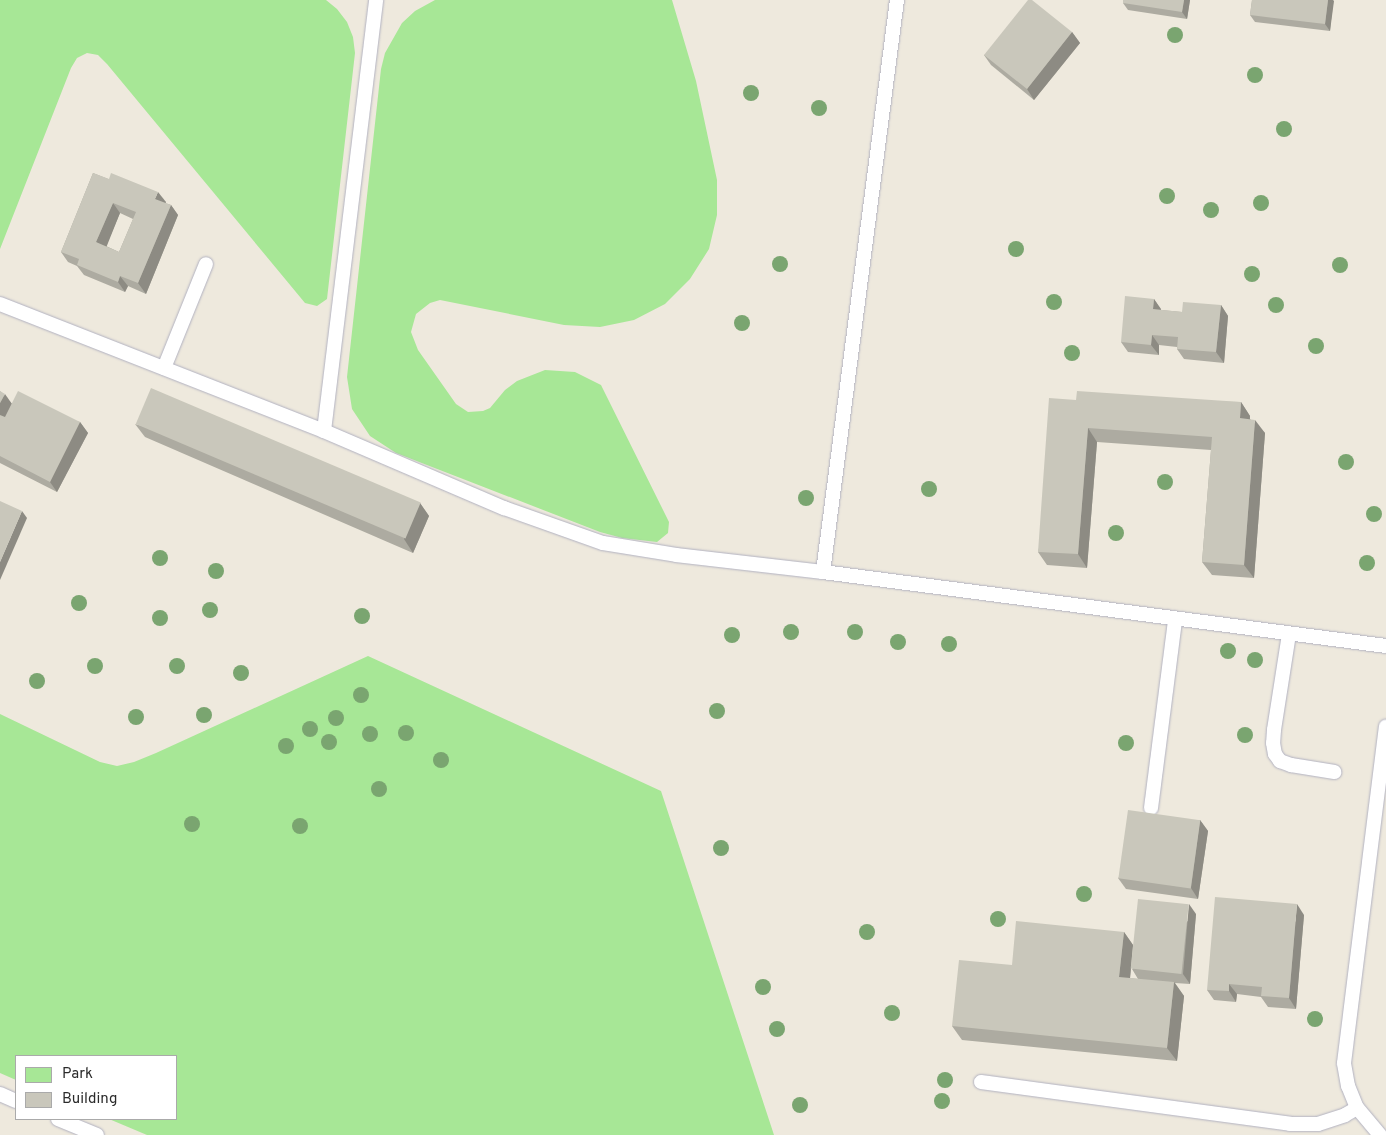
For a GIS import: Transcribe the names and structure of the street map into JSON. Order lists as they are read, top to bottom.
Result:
{
  "legend": ["Park", "Building"]
}
